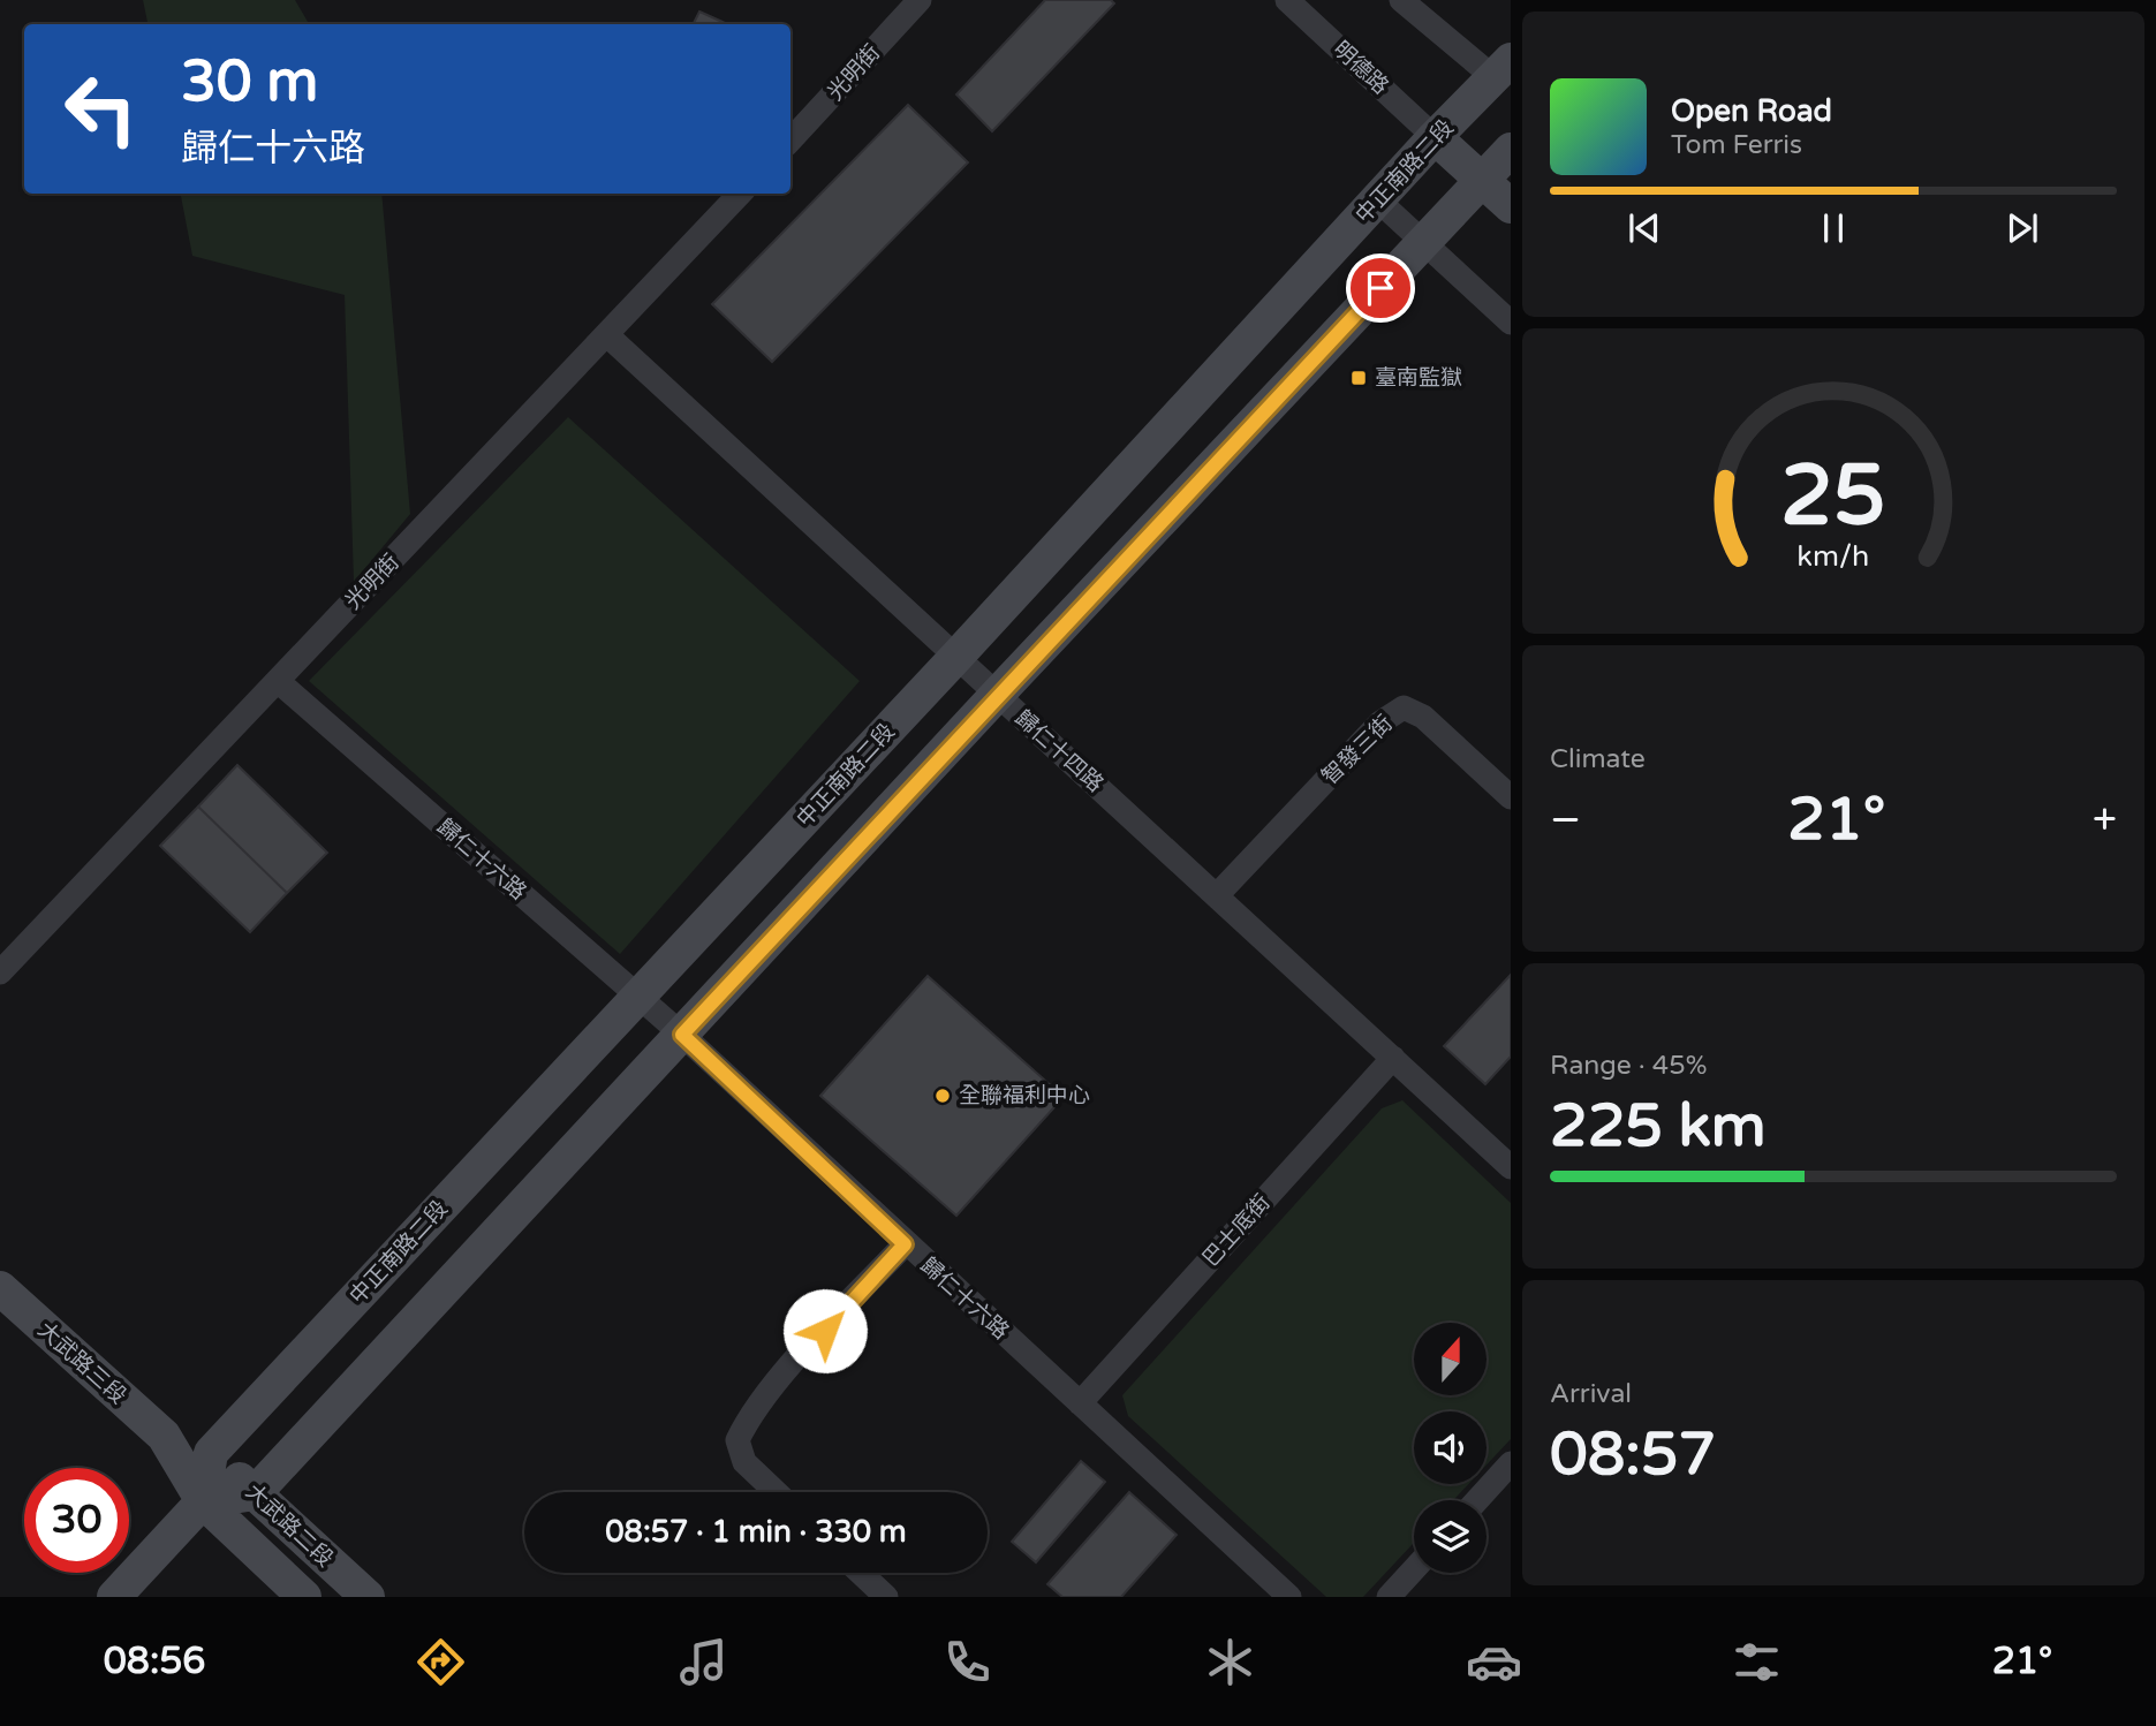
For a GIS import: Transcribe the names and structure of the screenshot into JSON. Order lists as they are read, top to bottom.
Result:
{
  "streets": {
    "street": [
      "明德路",
      "光明街",
      "中正南路二段",
      "智發三街",
      "歸仁十四路",
      "歸仁十六路",
      "巴士底街",
      "大武路三段",
      "大武路二段"
    ]
  },
  "crossings": [
    ["明德路", "中正南路二段"],
    ["光明街", "歸仁十四路"],
    ["光明街", "歸仁十六路"],
    ["中正南路二段", "歸仁十四路"],
    ["中正南路二段", "歸仁十六路"],
    ["中正南路二段", "大武路三段"],
    ["中正南路二段", "大武路二段"],
    ["智發三街", "歸仁十四路"],
    ["歸仁十四路", "巴士底街"],
    ["歸仁十六路", "巴士底街"],
    ["大武路三段", "大武路二段"]
  ],
  "places": {
    "transit": ["臺南監獄"],
    "other": ["全聯福利中心"]
  },
  "north": "top",
  "page": {
    "turn": ["30 m", "歸仁十六路"],
    "song": ["Open Road", "Tom Ferris"],
    "tile": [
      "Climate",
      ["Range · 45%", "225 km"],
      ["Arrival", "08:57"]
    ],
    "heat": ["−", "21°", "+"],
    "limit": "30",
    "trip": "08:57 · 1 min · 330 m",
    "tabs": ["08:56", "21°"],
    "gauge": ["25", "km/h"]
  }
}
